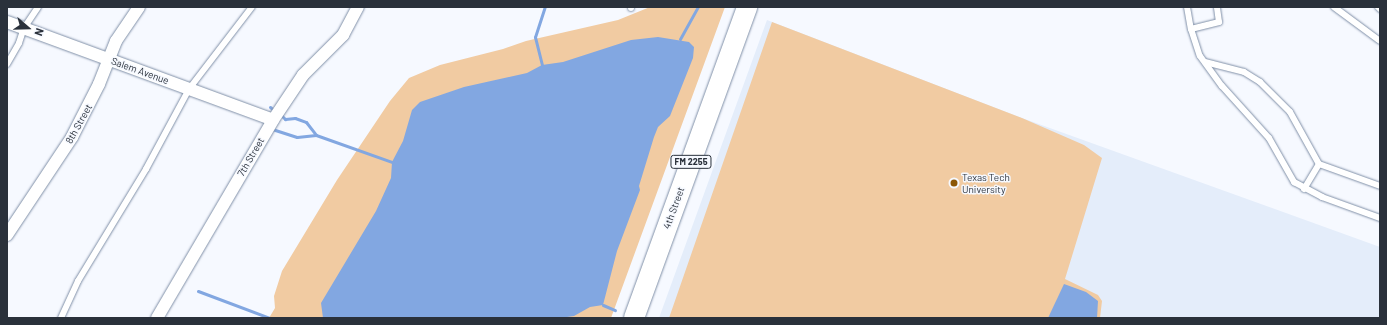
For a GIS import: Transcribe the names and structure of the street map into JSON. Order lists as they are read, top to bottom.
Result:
{
  "streets": {
    "main road": ["FM 2255", "4th Street"],
    "street": ["Salem Avenue", "8th Street", "7th Street"]
  },
  "crossings": [
    ["Salem Avenue", "8th Street"],
    ["Salem Avenue", "7th Street"]
  ],
  "places": ["Texas Tech University"],
  "north": "right"
}
